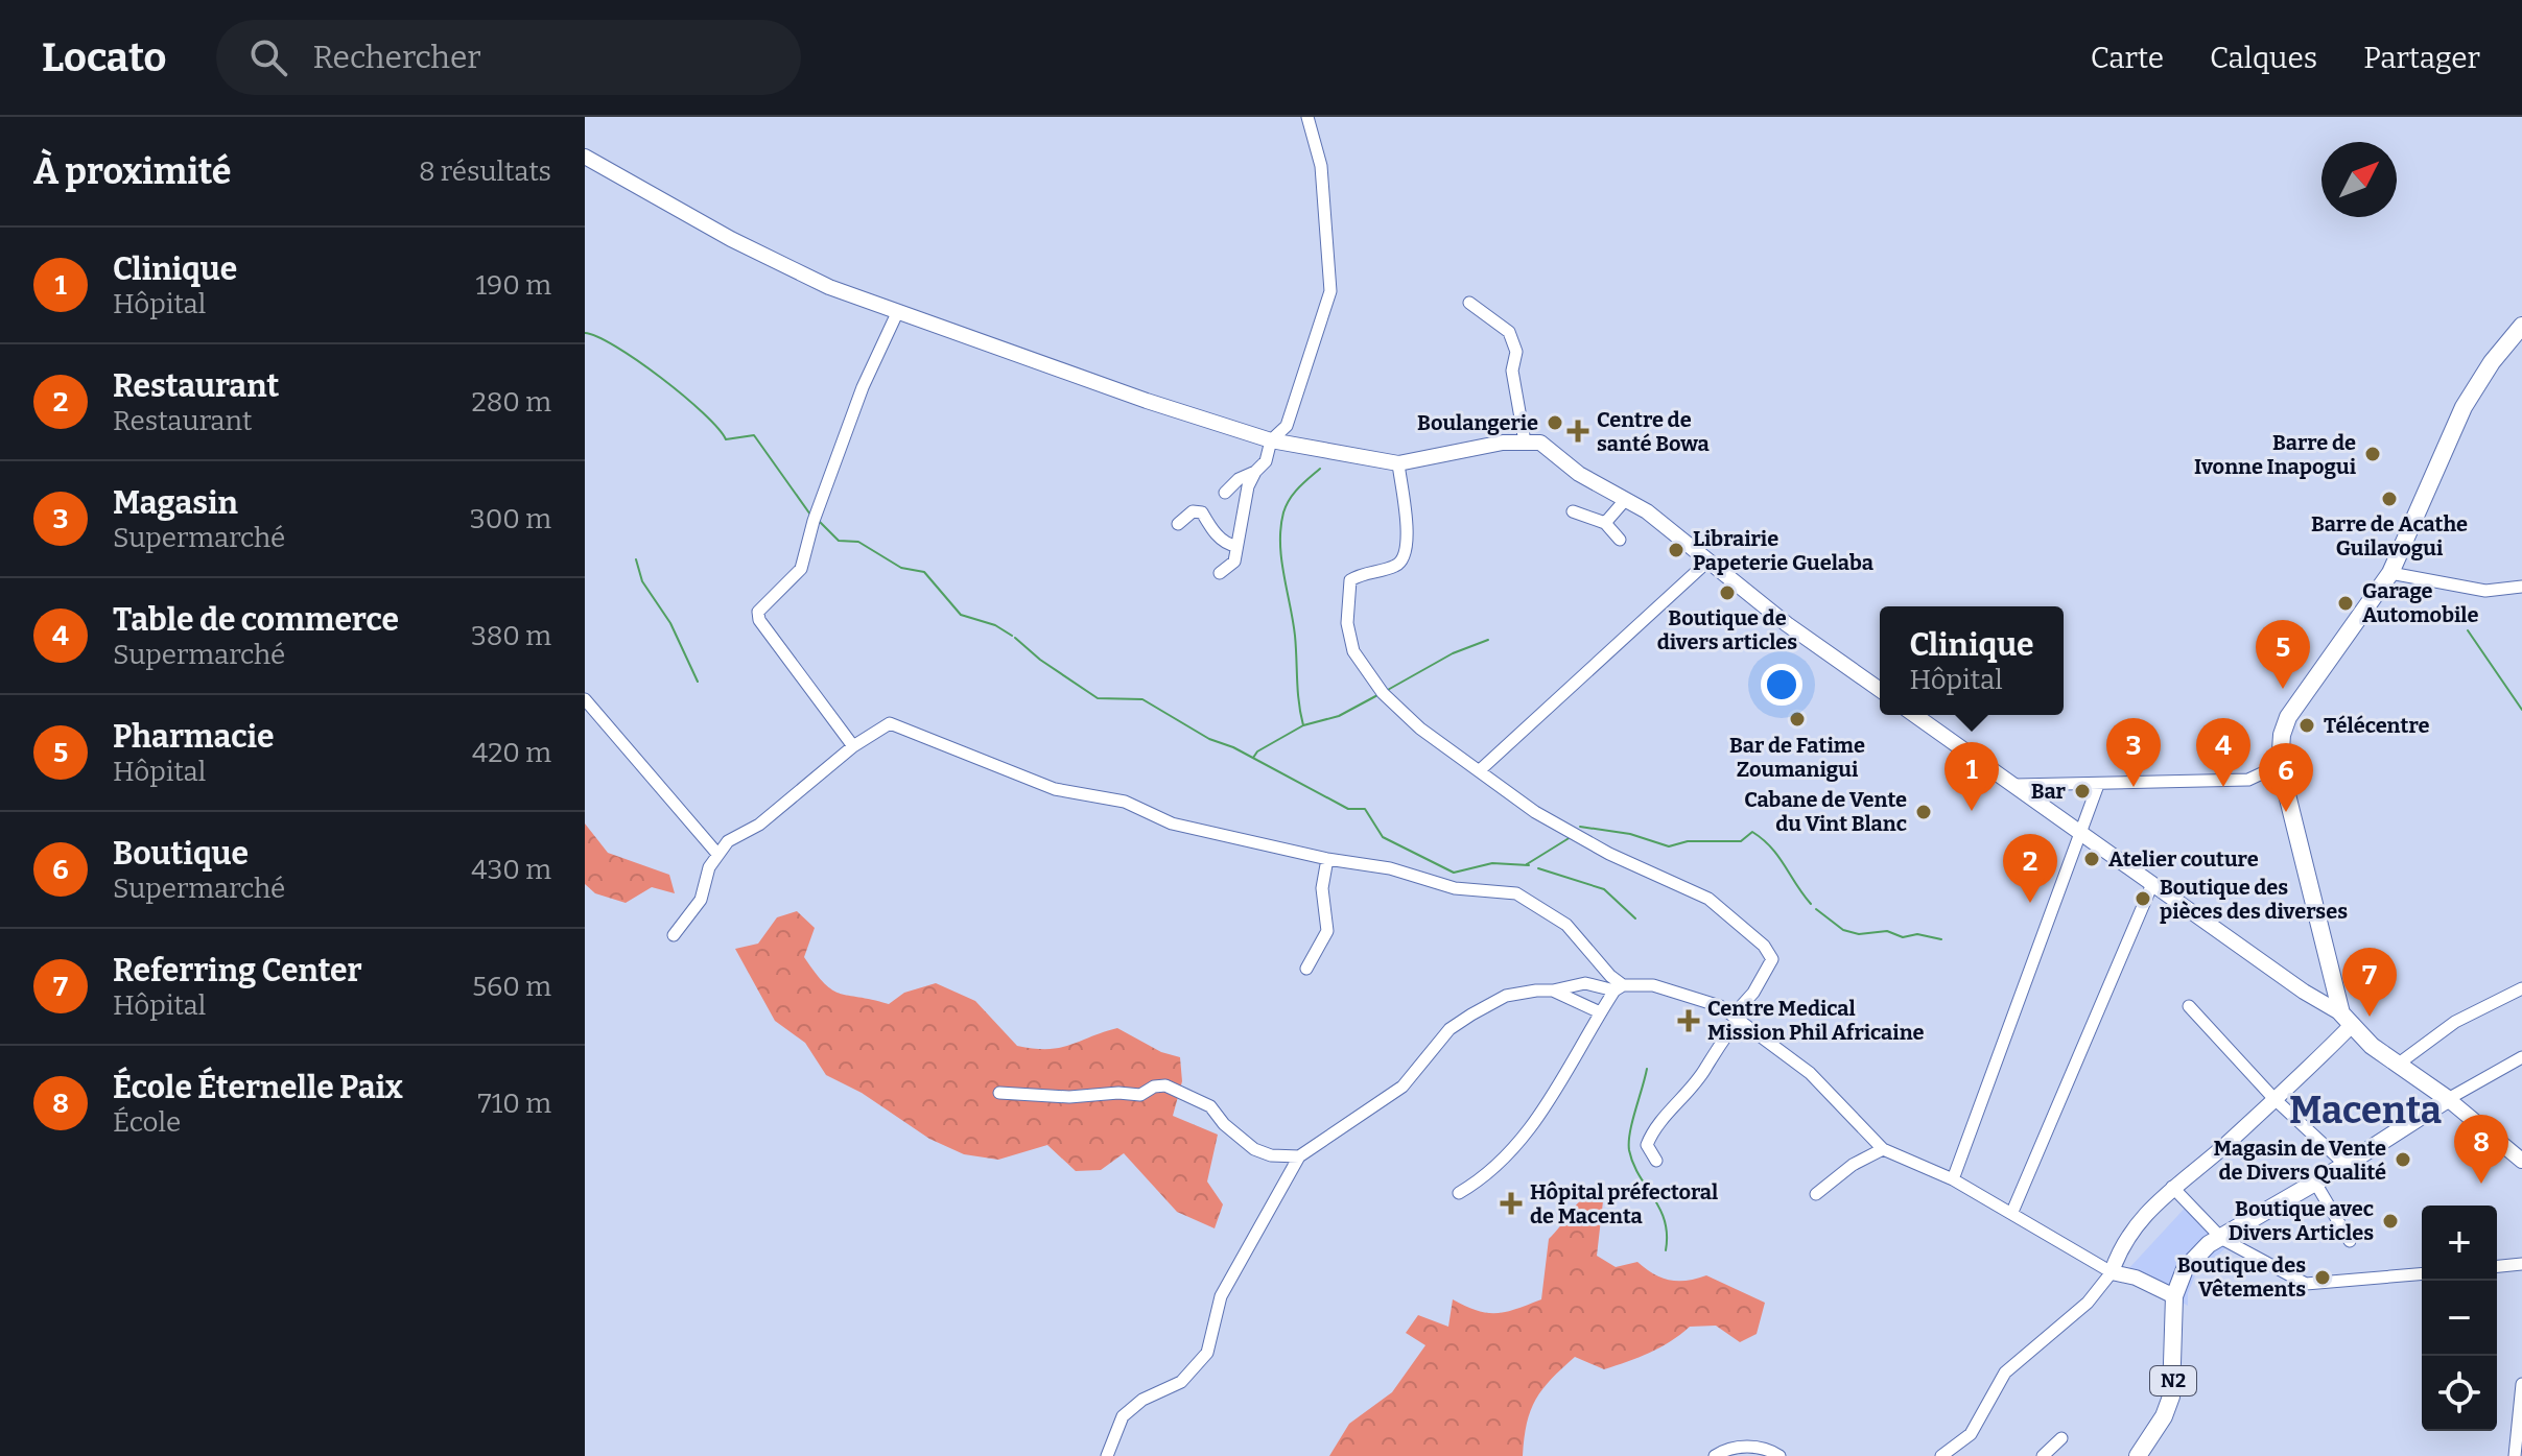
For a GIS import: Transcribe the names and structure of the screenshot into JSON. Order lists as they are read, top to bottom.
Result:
{
  "streets": {
    "highway": ["N2"]
  },
  "districts": ["Macenta"],
  "places": {
    "other": [
      "Boulangerie",
      "Barre de Ivonne Inapogui",
      "Barre de Acathe Guilavogui",
      "Librairie Papeterie Guelaba",
      "Boutique de divers articles",
      "Garage Automobile",
      "Bar de Fatime Zoumanigui",
      "Télécentre",
      "Bar",
      "Cabane de Vente du Vint Blanc",
      "Atelier couture",
      "Boutique des pièces des diverses",
      "Magasin de Vente de Divers Qualité",
      "Boutique avec Divers Articles",
      "Boutique des Vêtements"
    ],
    "health": ["Centre de santé Bowa", "Centre Medical Mission Phil Africaine", "Hôpital préfectoral de Macenta"]
  },
  "north": "top right",
  "page": {
    "header": "Locato",
    "search": "Rechercher",
    "nav": ["Carte", "Calques", "Partager"],
    "heading": ["À proximité", "8 résultats"],
    "list": [
      {
        "mark": "1",
        "name": "Clinique",
        "note": "Hôpital",
        "value": "190 m"
      },
      {
        "mark": "2",
        "name": "Restaurant",
        "note": "Restaurant",
        "value": "280 m"
      },
      {
        "mark": "3",
        "name": "Magasin",
        "note": "Supermarché",
        "value": "300 m"
      },
      {
        "mark": "4",
        "name": "Table de commerce",
        "note": "Supermarché",
        "value": "380 m"
      },
      {
        "mark": "5",
        "name": "Pharmacie",
        "note": "Hôpital",
        "value": "420 m"
      },
      {
        "mark": "6",
        "name": "Boutique",
        "note": "Supermarché",
        "value": "430 m"
      },
      {
        "mark": "7",
        "name": "Referring Center",
        "note": "Hôpital",
        "value": "560 m"
      },
      {
        "mark": "8",
        "name": "École Éternelle Paix",
        "note": "École",
        "value": "710 m"
      }
    ],
    "popup": ["Clinique", "Hôpital"],
    "pins": [
      "5",
      "3",
      "4",
      "1",
      "6",
      "2",
      "7",
      "8"
    ],
    "map_buttons": ["+", "−"]
  }
}
